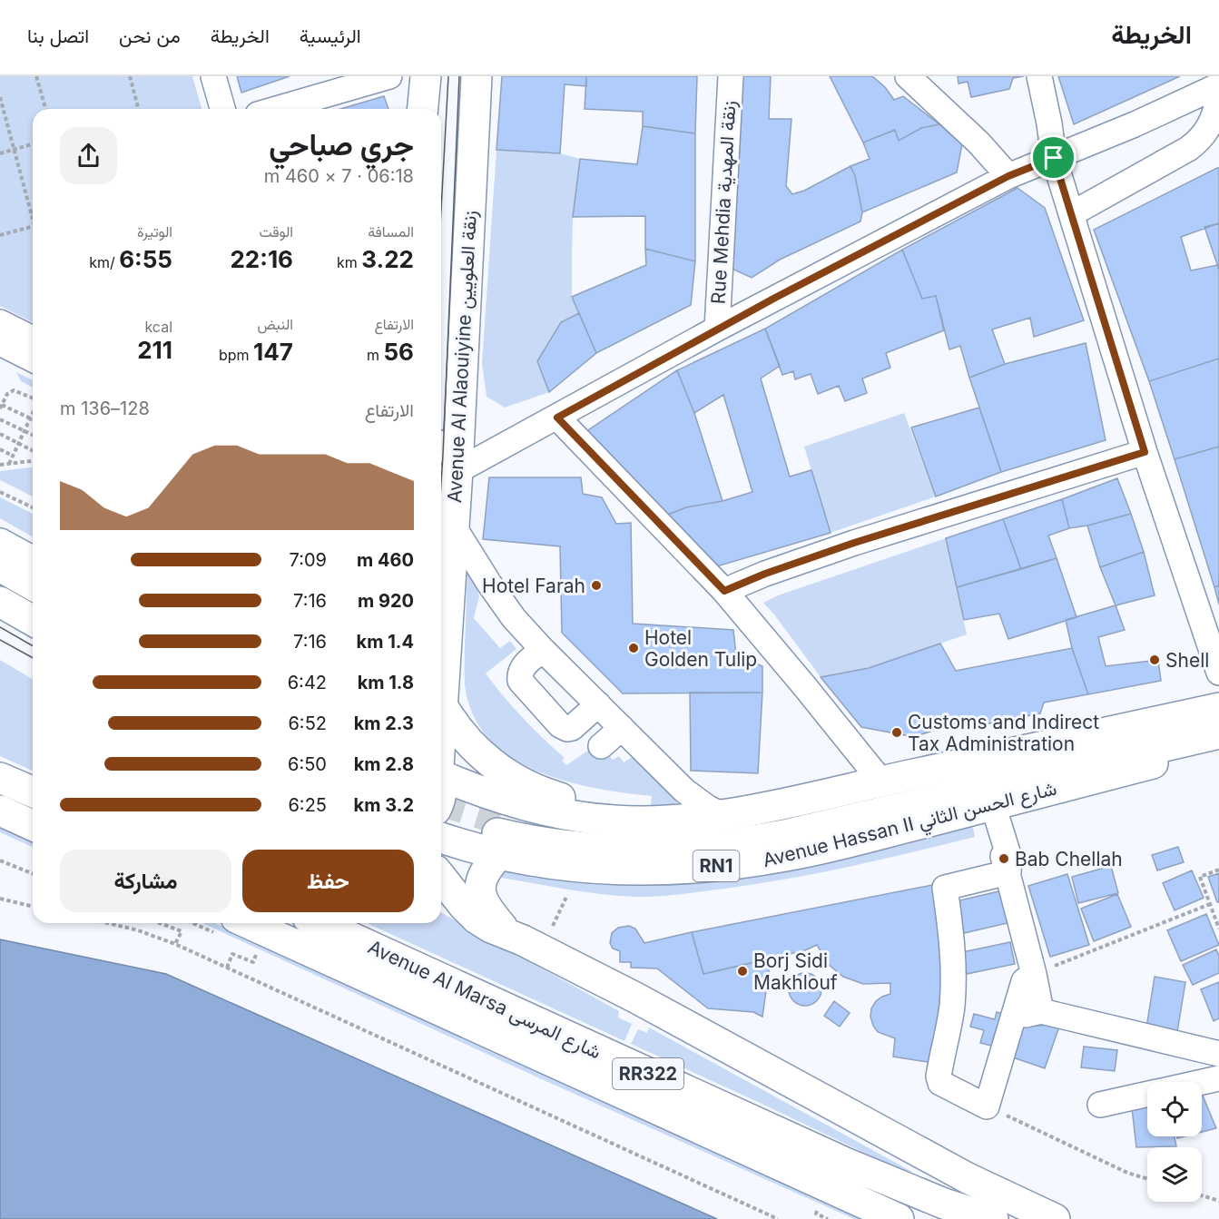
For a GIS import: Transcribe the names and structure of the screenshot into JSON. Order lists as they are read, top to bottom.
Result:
{
  "streets": {
    "main road": [
      "Avenue Al Alaouiyine زنقة العلويين",
      "Avenue Hassan II شارع الحسن الثاني",
      "RN1",
      "Avenue Al Marsa شارع المرسى",
      "RR322"
    ],
    "street": ["Rue Mehdia زنقة المهدية"]
  },
  "places": [
    "Hotel Farah",
    "Hotel Golden Tulip",
    "Shell",
    "Customs and Indirect Tax Administration",
    "Bab Chellah",
    "Borj Sidi Makhlouf"
  ],
  "page": {
    "header": "الخريطة",
    "nav": [
      "الرئيسية",
      "الخريطة",
      "من نحن",
      "اتصل بنا"
    ],
    "heading": ["جري صباحي", "06:18 · 7 × 460 m"],
    "stats": [
      ["المسافة", "3.22 km"],
      ["الوقت", "22:16"],
      ["الوتيرة", "6:55 /km"],
      ["الارتفاع", "56 m"],
      ["النبض", "147 bpm"],
      ["kcal", "211"]
    ],
    "chart": ["الارتفاع", "128–136 m"],
    "list": [
      {
        "name": "460 m",
        "note": "7:09"
      },
      {
        "name": "920 m",
        "note": "7:16"
      },
      {
        "name": "1.4 km",
        "note": "7:16"
      },
      {
        "name": "1.8 km",
        "note": "6:42"
      },
      {
        "name": "2.3 km",
        "note": "6:52"
      },
      {
        "name": "2.8 km",
        "note": "6:50"
      },
      {
        "name": "3.2 km",
        "note": "6:25"
      }
    ],
    "buttons": ["حفظ", "مشاركة"]
  }
}
